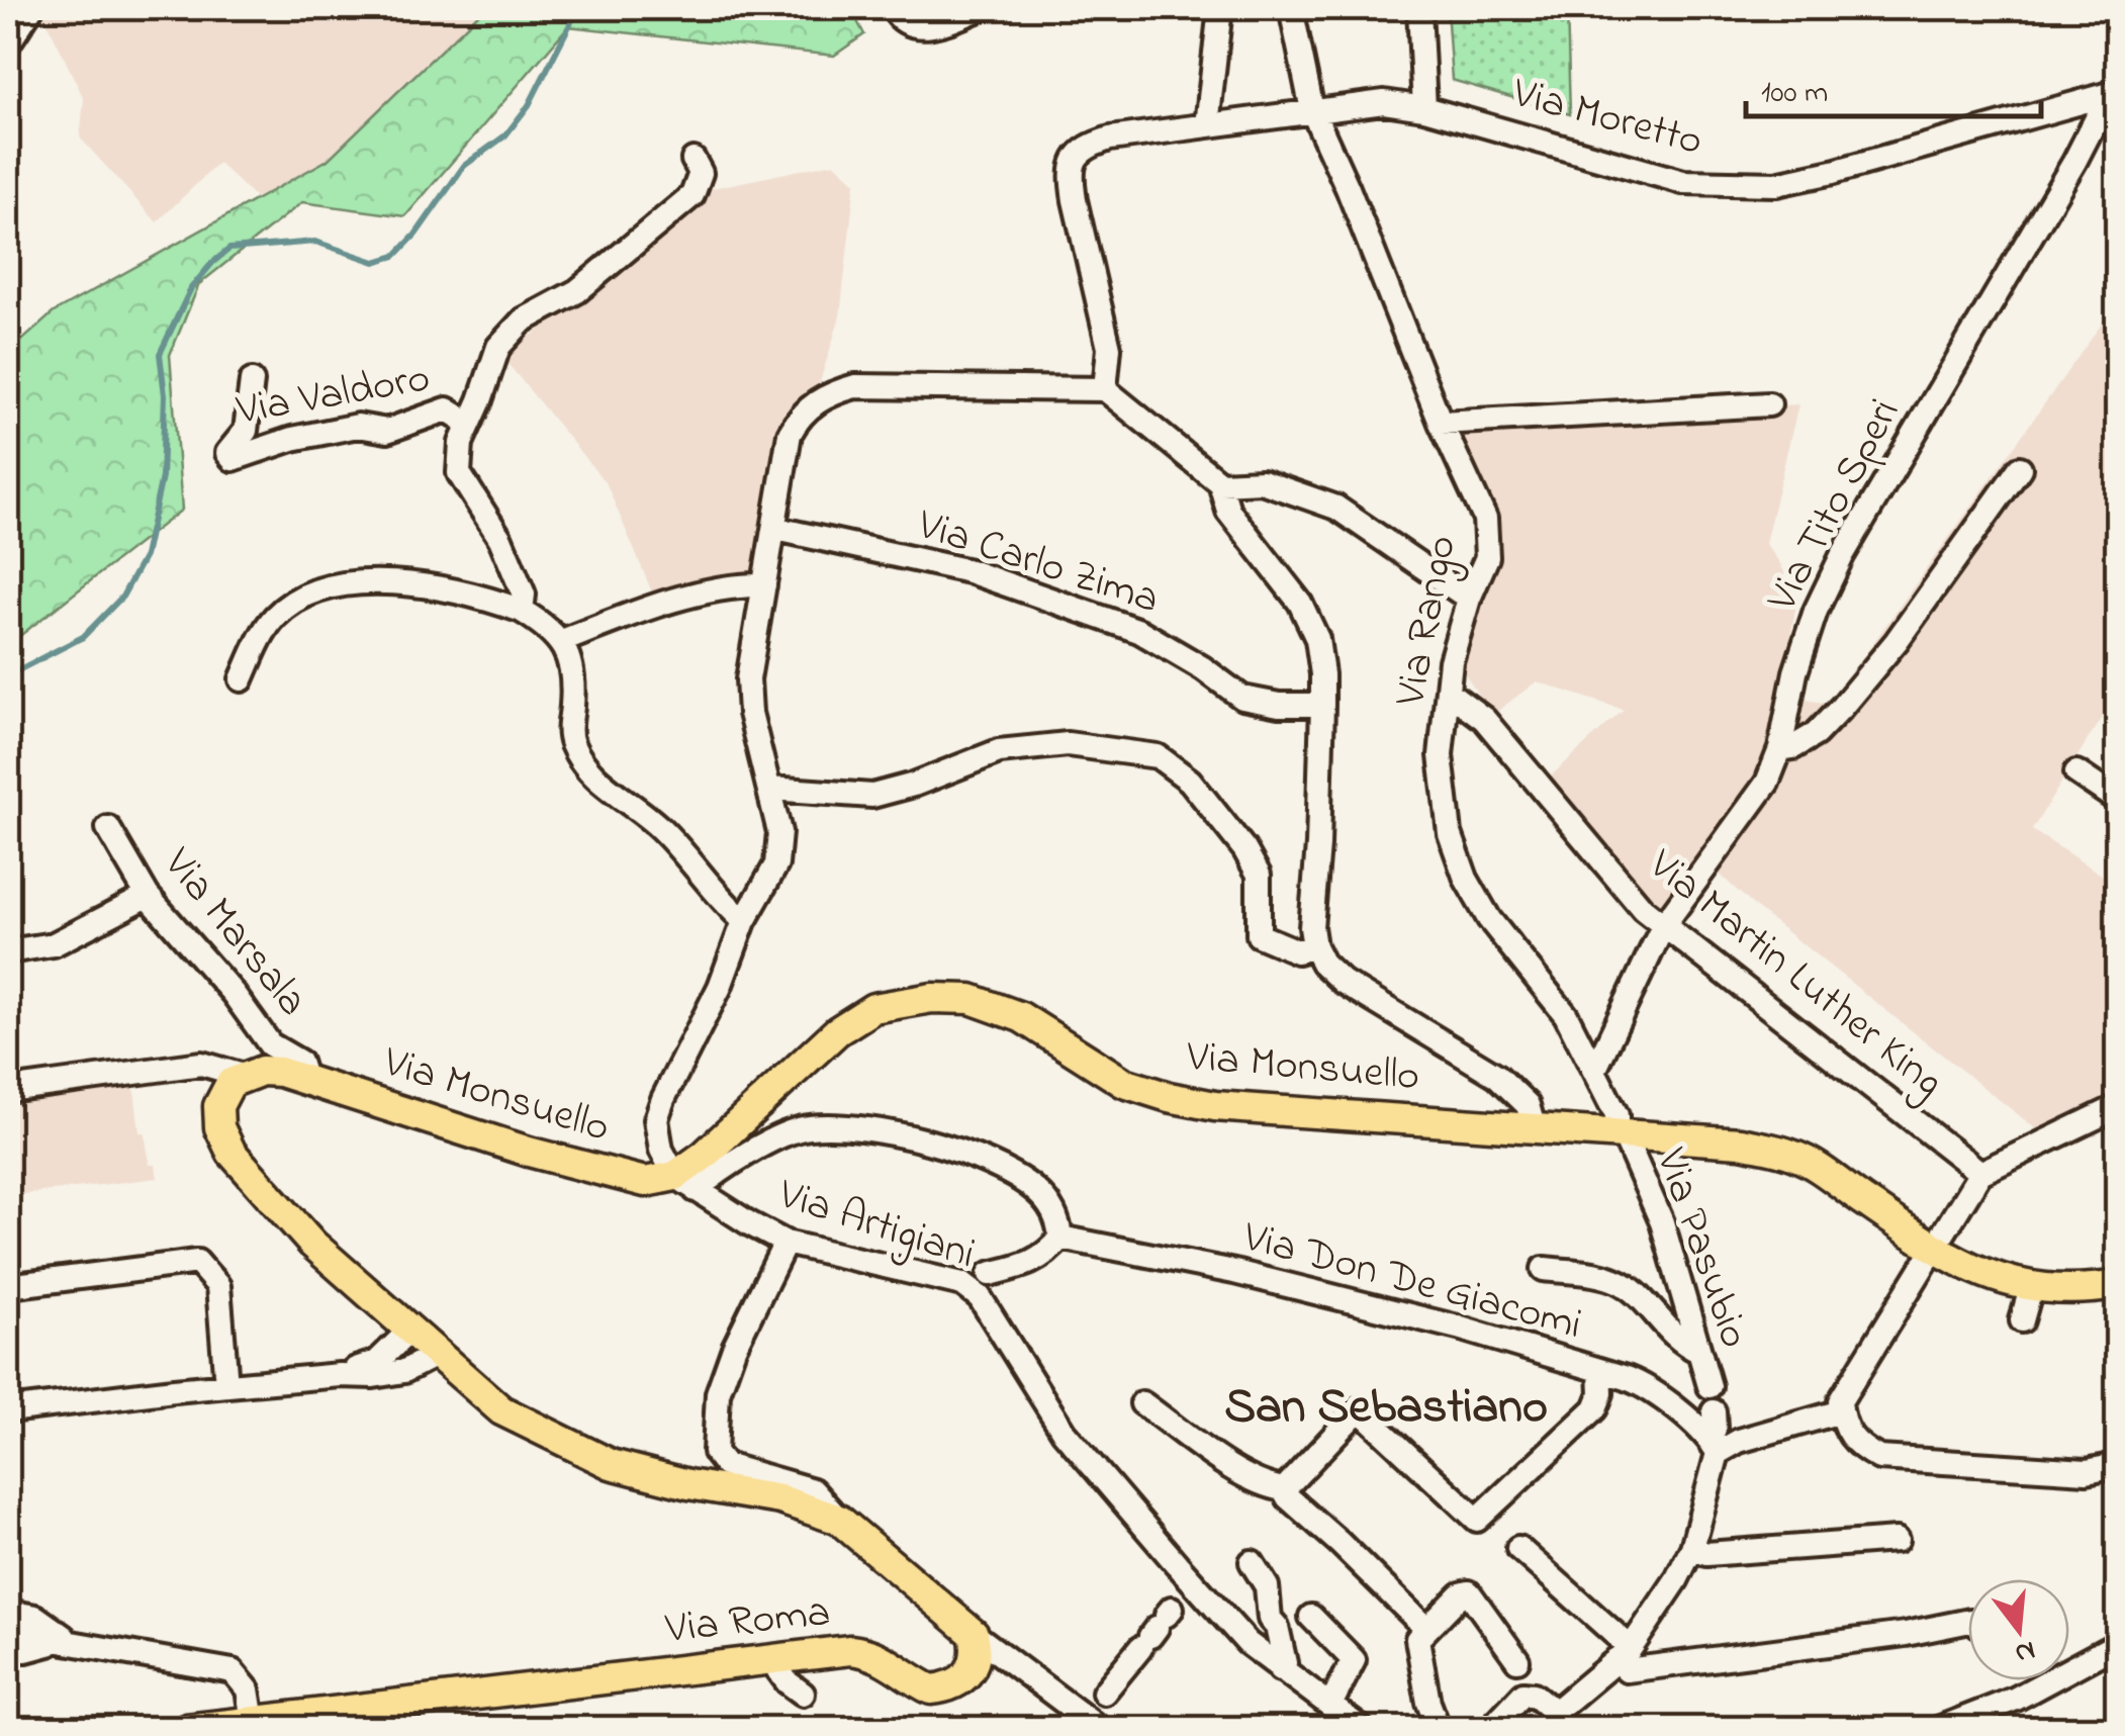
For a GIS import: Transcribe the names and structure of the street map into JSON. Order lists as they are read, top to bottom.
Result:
{
  "streets": {
    "main road": ["Via Monsuello", "Via Roma"],
    "street": [
      "Via Moretto",
      "Via Valdoro",
      "Via Tito Speri",
      "Via Carlo Zima",
      "Via Rango",
      "Via Marsala",
      "Via Martin Luther King",
      "Via Artigiani",
      "Via Pasubio",
      "Via Don De Giacomi"
    ]
  },
  "crossings": [
    ["Via Moretto", "Via Tito Speri"],
    ["Via Moretto", "Via Rango"],
    ["Via Tito Speri", "Via Rango"],
    ["Via Tito Speri", "Via Martin Luther King"],
    ["Via Rango", "Via Martin Luther King"],
    ["Via Rango", "Via Monsuello"],
    ["Via Rango", "Via Pasubio"],
    ["Via Marsala", "Via Monsuello"],
    ["Via Monsuello", "Via Artigiani"],
    ["Via Monsuello", "Via Pasubio"],
    ["Via Pasubio", "Via Don De Giacomi"]
  ],
  "districts": ["San Sebastiano"],
  "scale_bar": "100 m",
  "north": "bottom"
}
